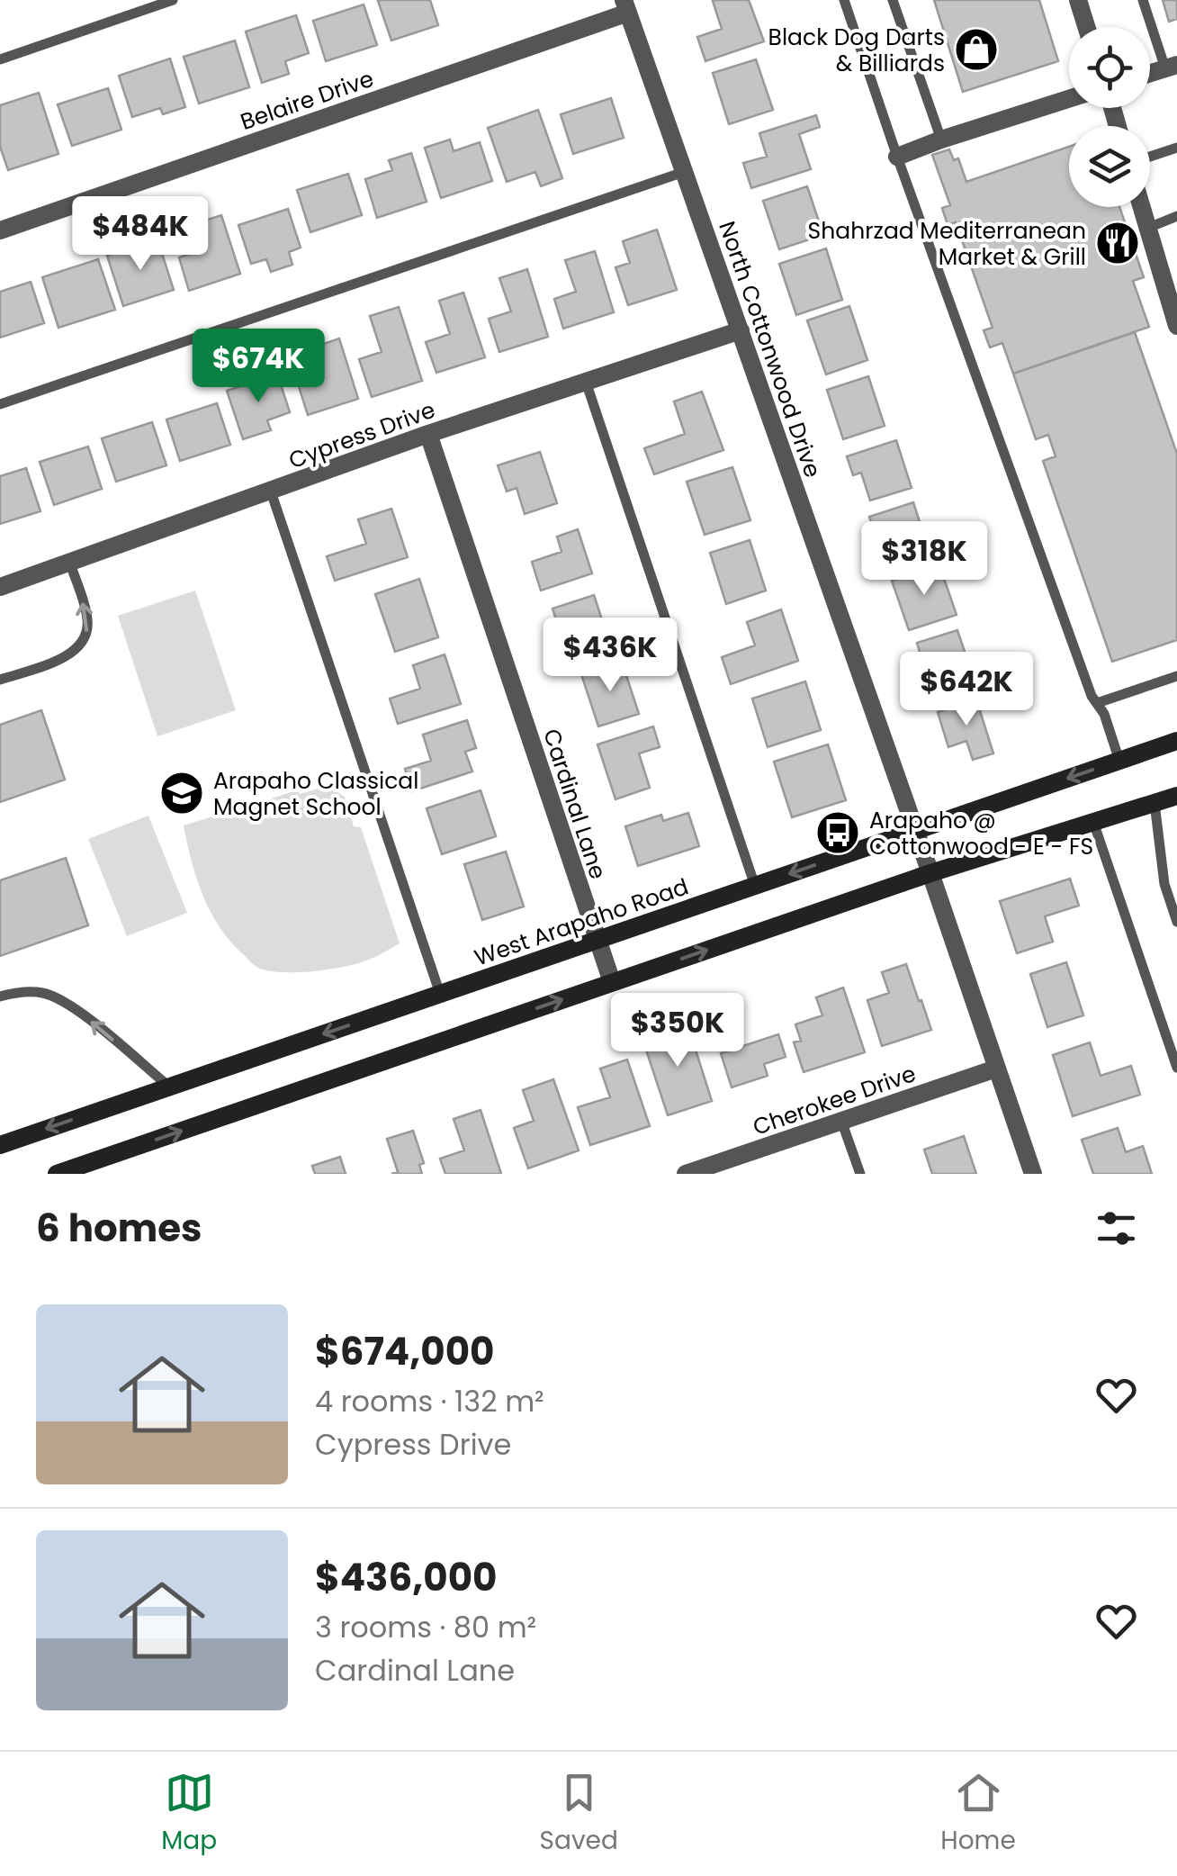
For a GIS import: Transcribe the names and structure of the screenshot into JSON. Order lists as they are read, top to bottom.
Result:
{
  "streets": {
    "main road": ["West Arapaho Road"],
    "street": [
      "Belaire Drive",
      "North Cottonwood Drive",
      "Cypress Drive",
      "Cardinal Lane",
      "Cherokee Drive"
    ]
  },
  "crossings": [
    ["Belaire Drive", "North Cottonwood Drive"],
    ["North Cottonwood Drive", "Cypress Drive"],
    ["North Cottonwood Drive", "West Arapaho Road"],
    ["North Cottonwood Drive", "Cherokee Drive"],
    ["Cypress Drive", "Cardinal Lane"],
    ["Cardinal Lane", "West Arapaho Road"]
  ],
  "places": {
    "shop": ["Black Dog Darts & Billiards"],
    "restaurant": ["Shahrzad Mediterranean Market & Grill"],
    "school or university": ["Arapaho Classical Magnet School"],
    "bus stop": ["Arapaho @ Cottonwood - E - FS"]
  },
  "page": {
    "price": [
      "$484K",
      "$674K",
      "$318K",
      "$436K",
      "$642K",
      "$350K"
    ],
    "heading": "6 homes",
    "list": [
      {
        "name": "$674,000",
        "note": "4 rooms · 132 m² · Cypress Drive"
      },
      {
        "name": "$436,000",
        "note": "3 rooms · 80 m² · Cardinal Lane"
      }
    ],
    "tabs": ["Map", "Saved", "Home"]
  }
}
